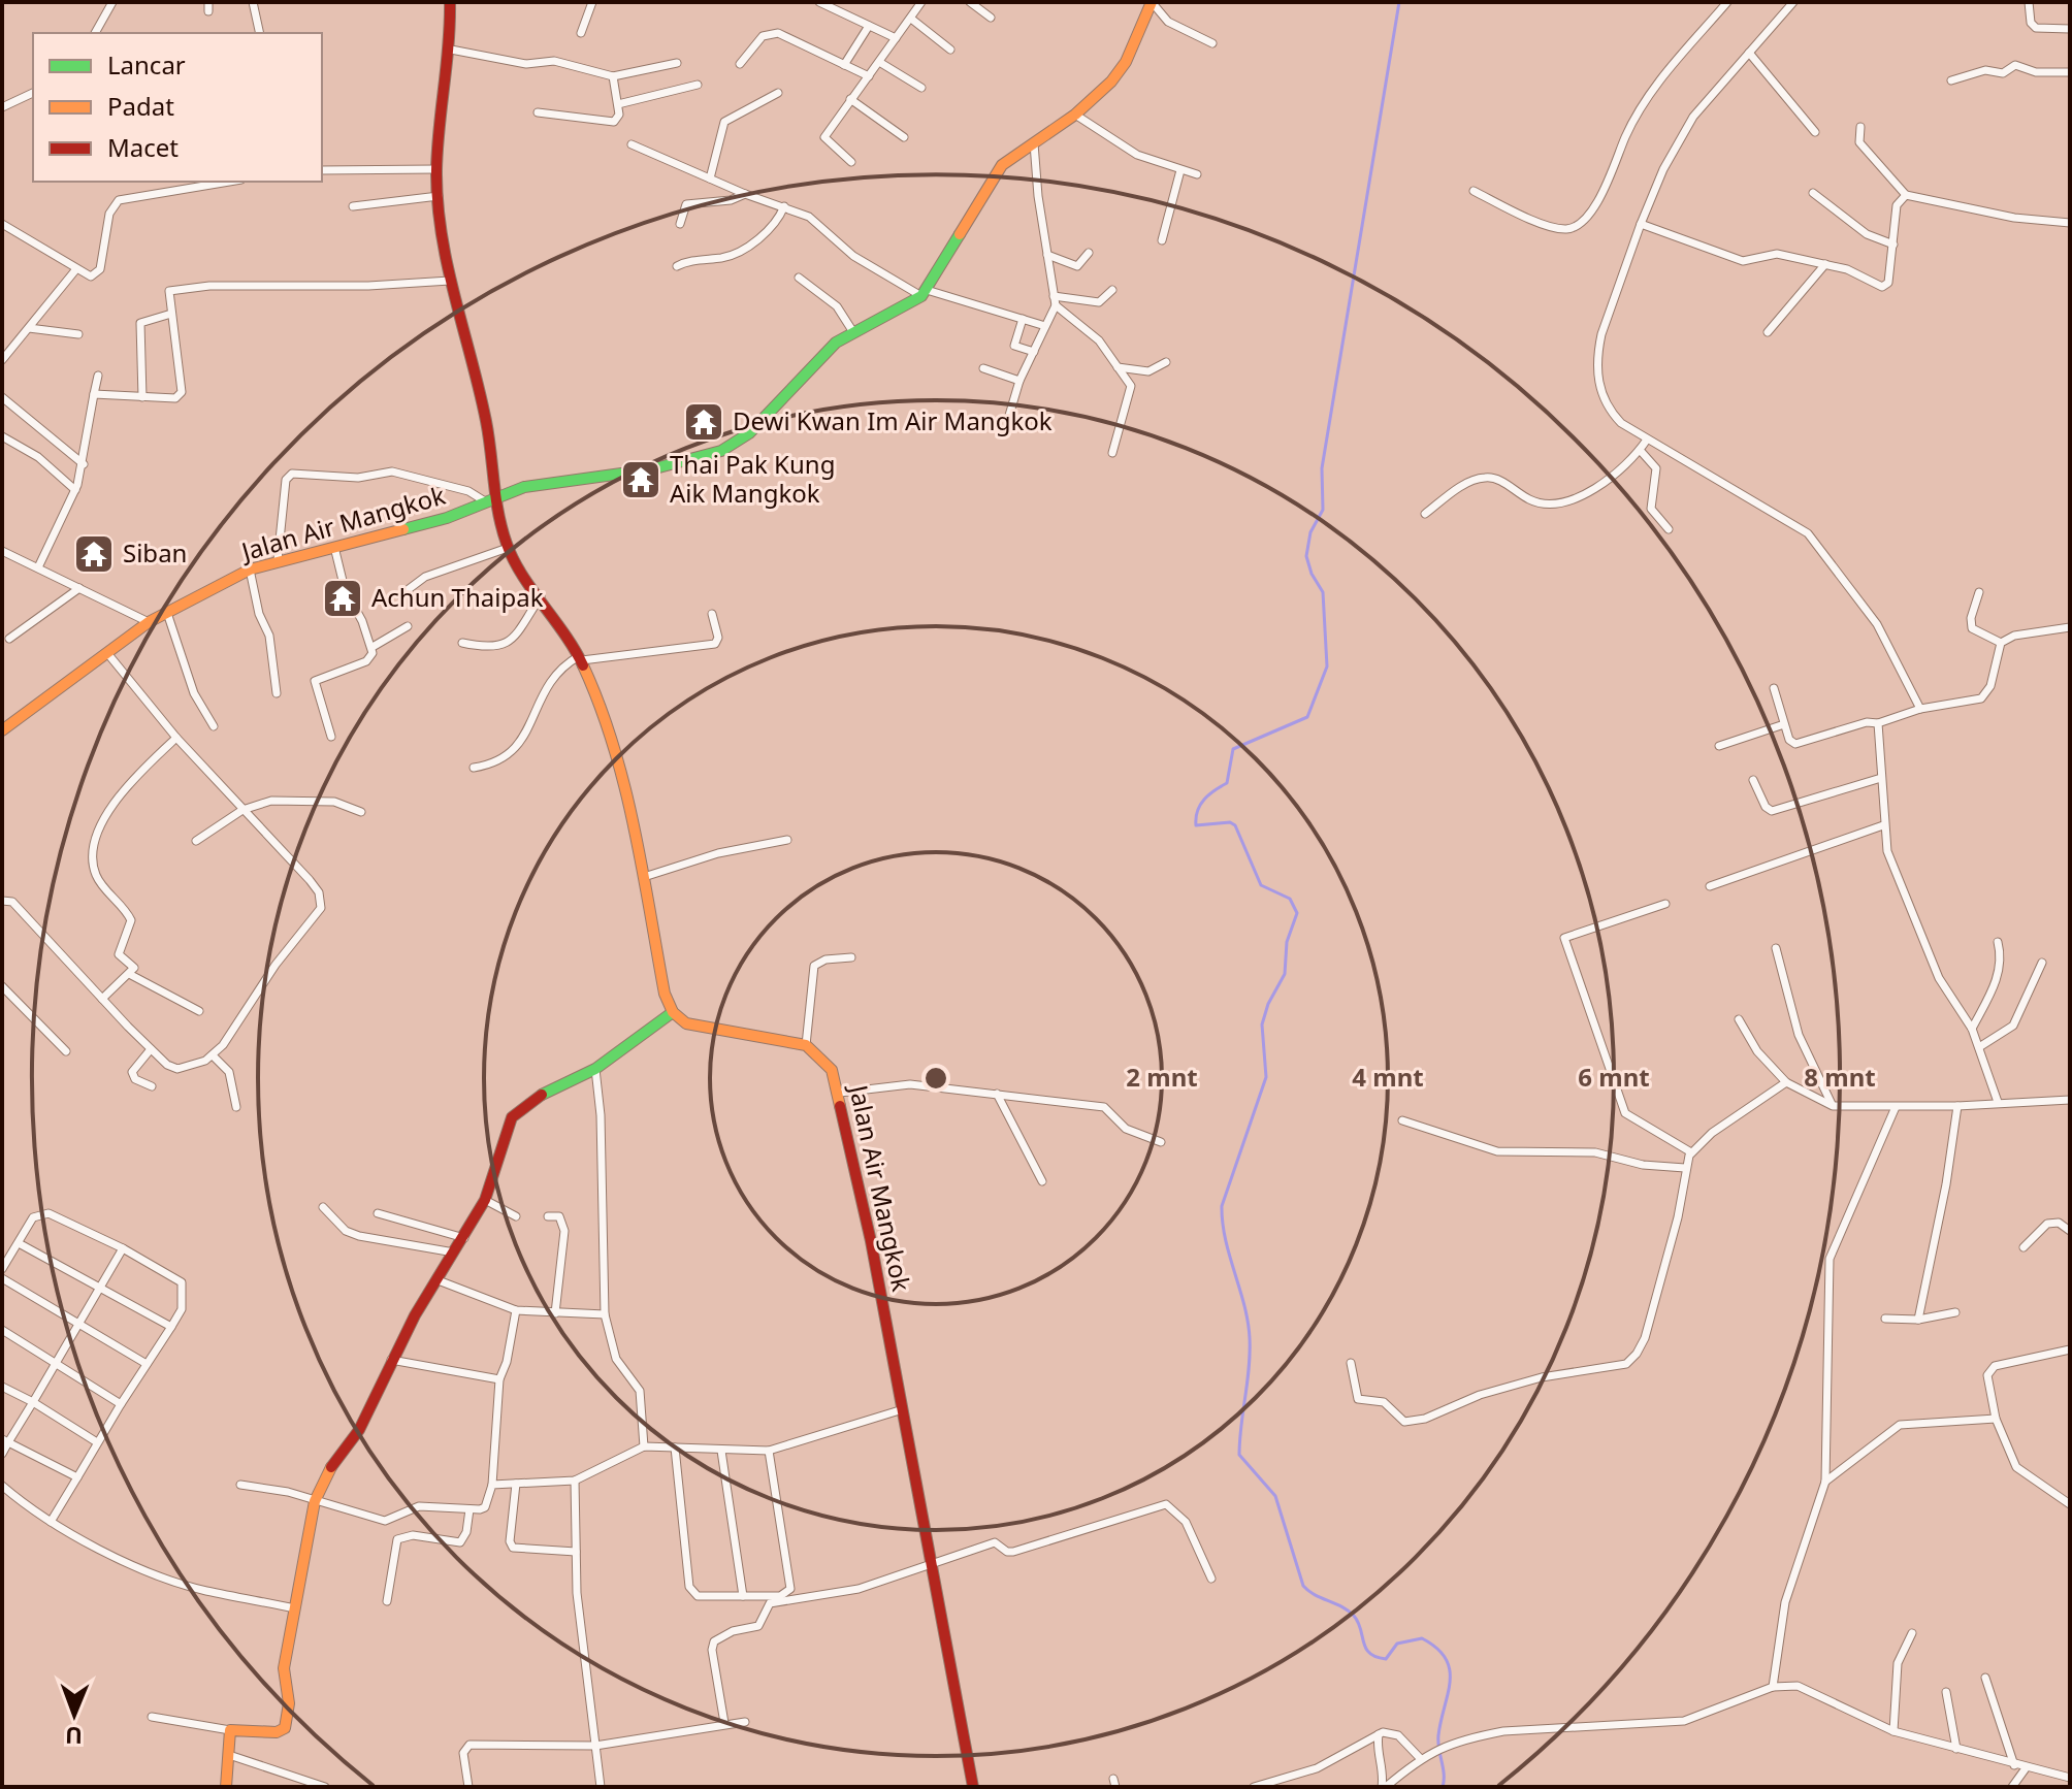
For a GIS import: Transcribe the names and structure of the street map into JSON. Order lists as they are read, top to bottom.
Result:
{
  "streets": {
    "street": ["Jalan Air Mangkok"]
  },
  "places": {
    "temple": [
      "Dewi Kwan Im Air Mangkok",
      "Thai Pak Kung Aik Mangkok",
      "Siban",
      "Achun Thaipak"
    ]
  },
  "legend": ["Lancar", "Padat", "Macet"],
  "north": "bottom",
  "rings": [
    "2 mnt",
    "4 mnt",
    "6 mnt",
    "8 mnt"
  ]
}
